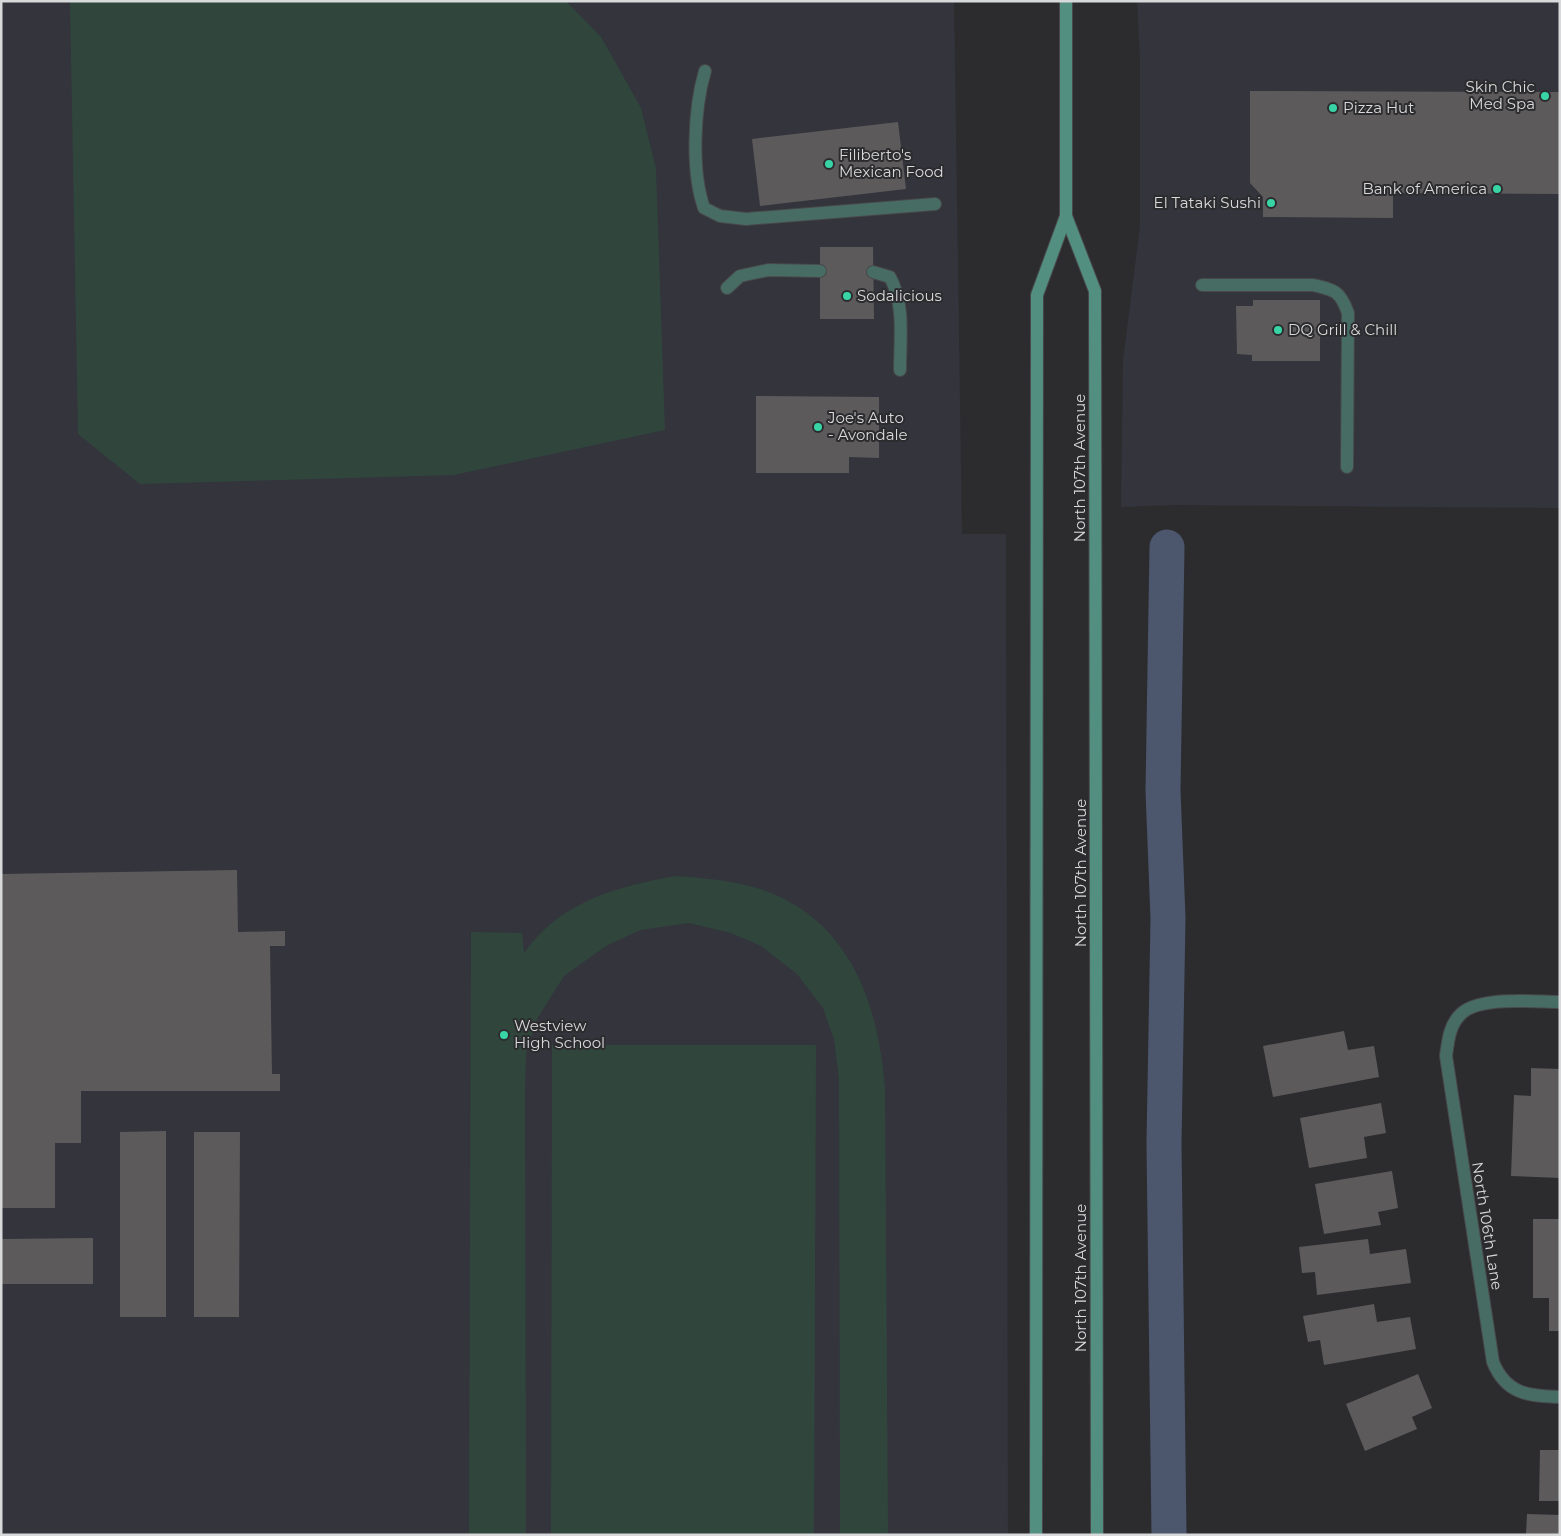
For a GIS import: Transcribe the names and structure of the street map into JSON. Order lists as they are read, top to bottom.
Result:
{
  "streets": {
    "main road": ["North 107th Avenue"],
    "street": ["North 106th Lane"]
  },
  "places": [
    "Skin Chic Med Spa",
    "Pizza Hut",
    "Filiberto's Mexican Food",
    "Bank of America",
    "El Tataki Sushi",
    "Sodalicious",
    "DQ Grill & Chill",
    "Joe's Auto - Avondale",
    "Westview High School"
  ]
}
